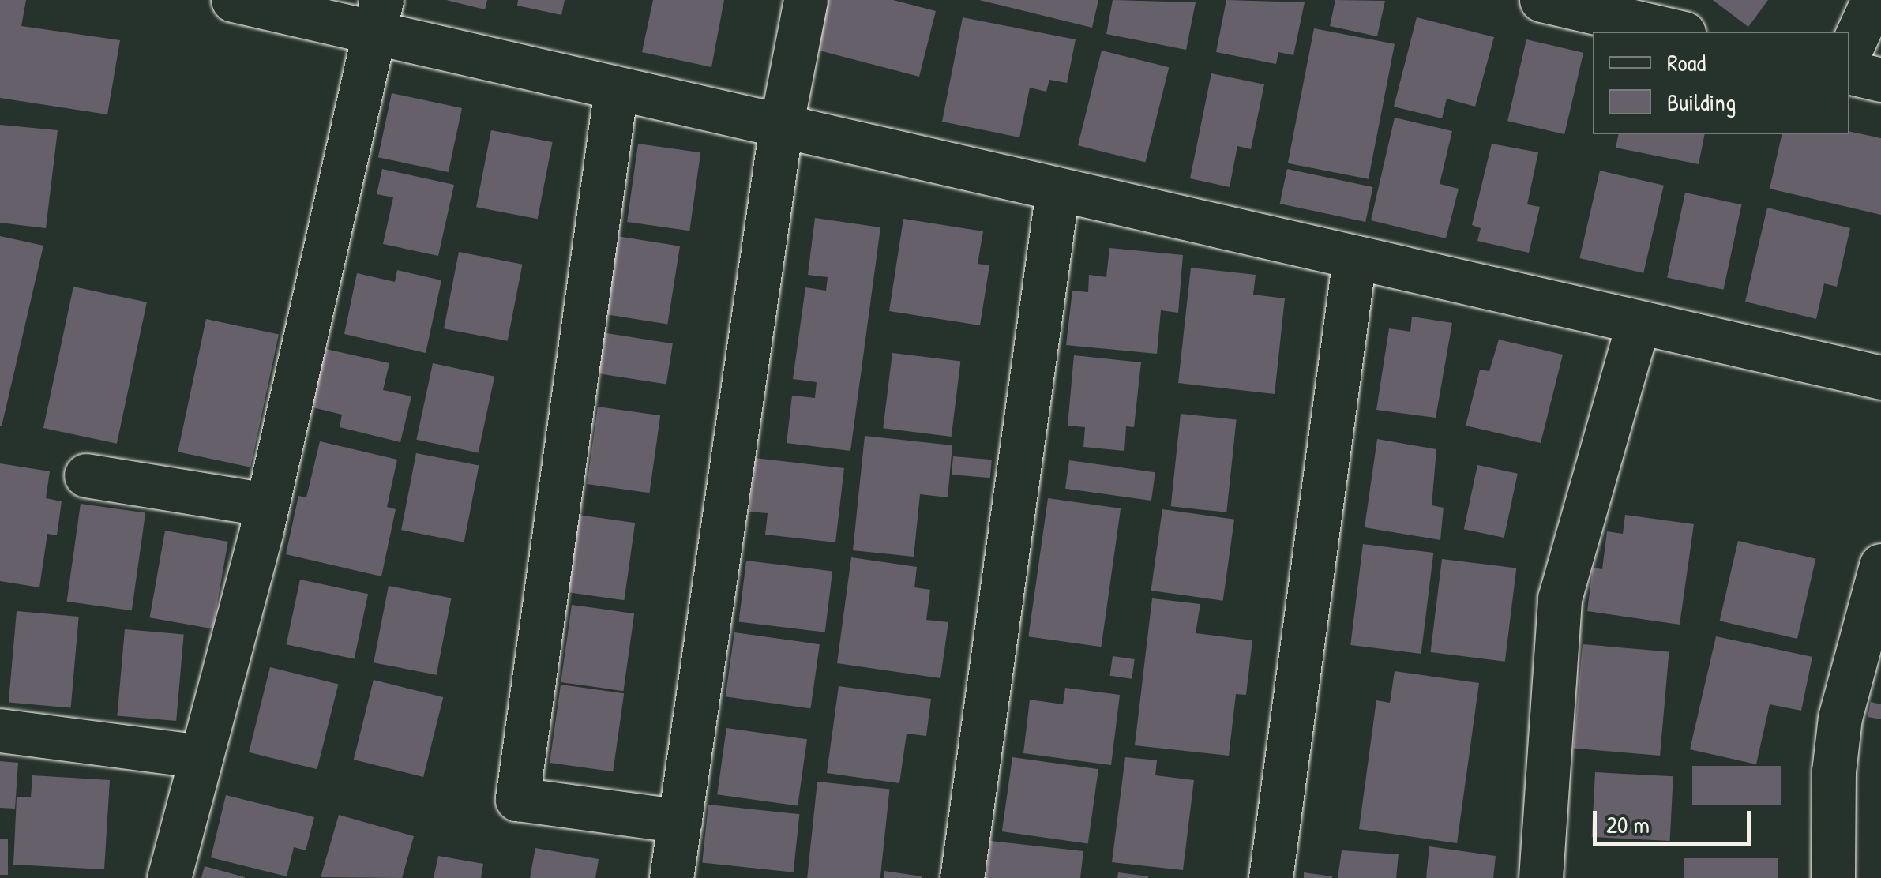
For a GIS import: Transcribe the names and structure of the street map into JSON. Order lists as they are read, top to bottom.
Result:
{
  "legend": ["Road", "Building"],
  "scale_bar": "20 m"
}
